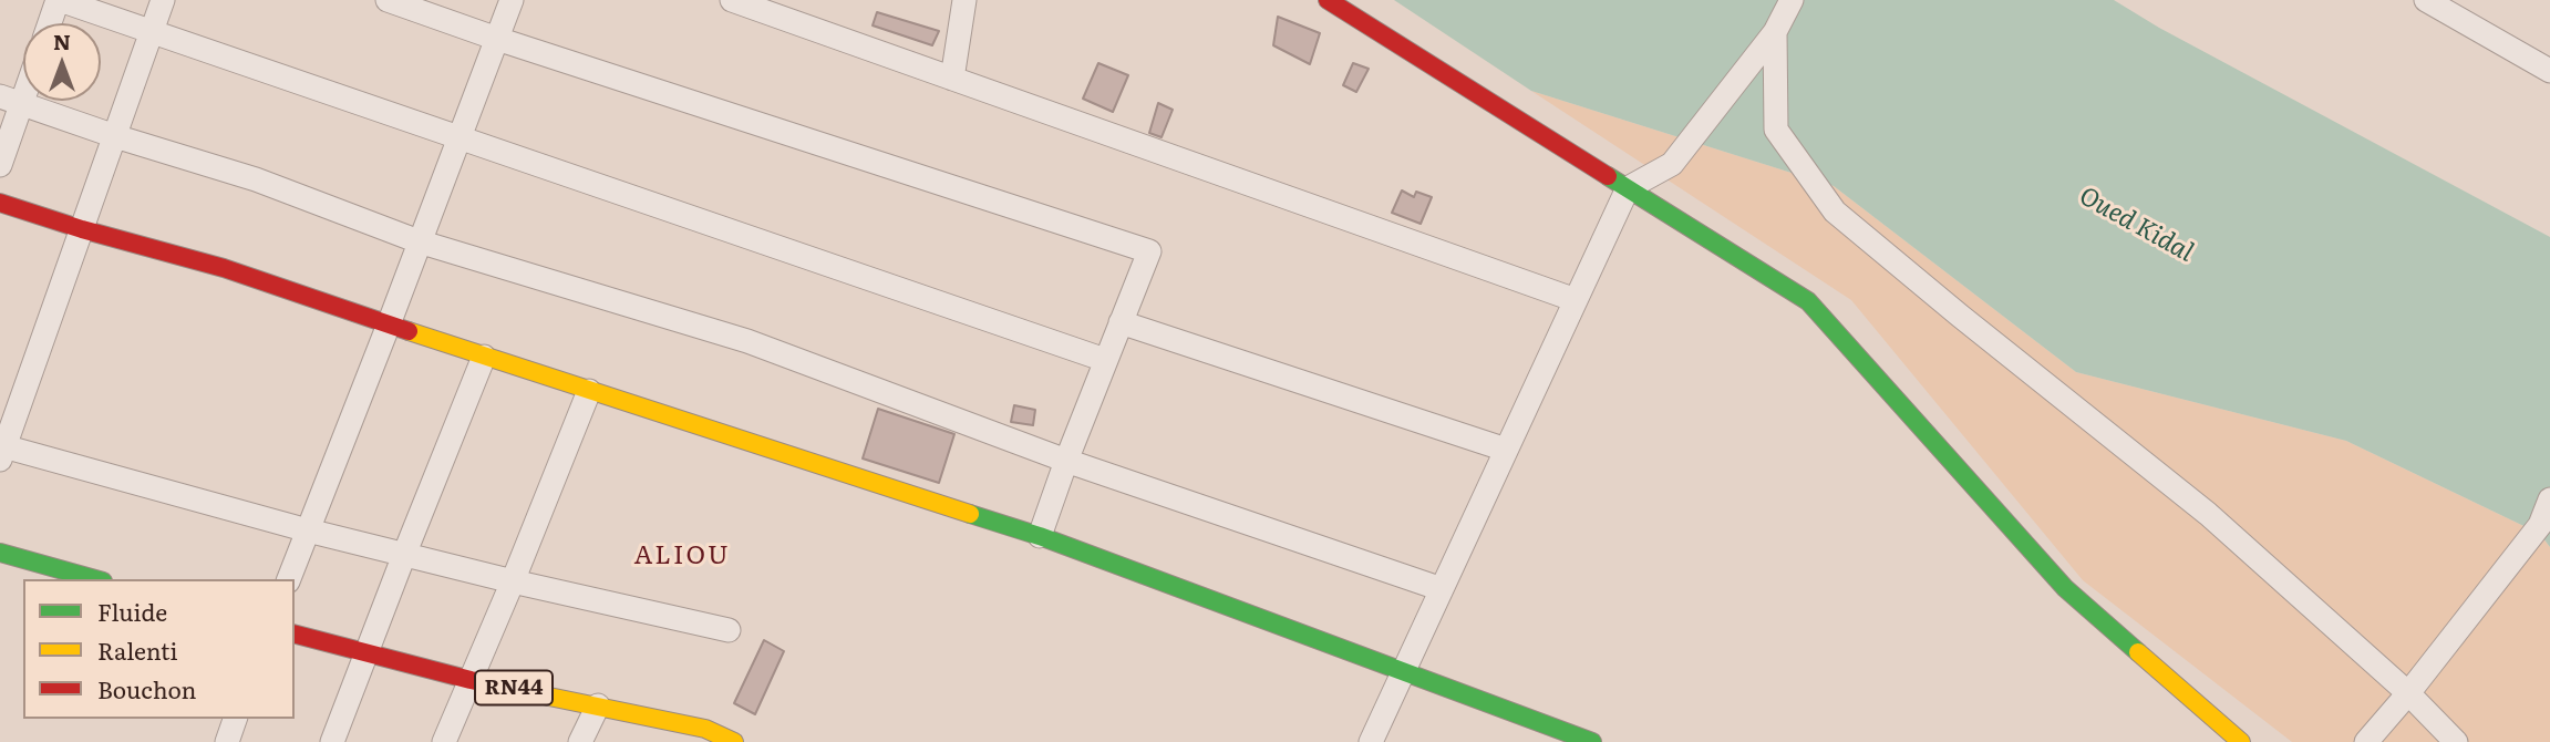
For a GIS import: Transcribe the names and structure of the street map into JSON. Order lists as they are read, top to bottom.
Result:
{
  "streets": {
    "street": ["RN44"]
  },
  "districts": ["ALIOU"],
  "water": ["Oued Kidal"],
  "legend": ["Fluide", "Ralenti", "Bouchon"],
  "north": "top"
}
